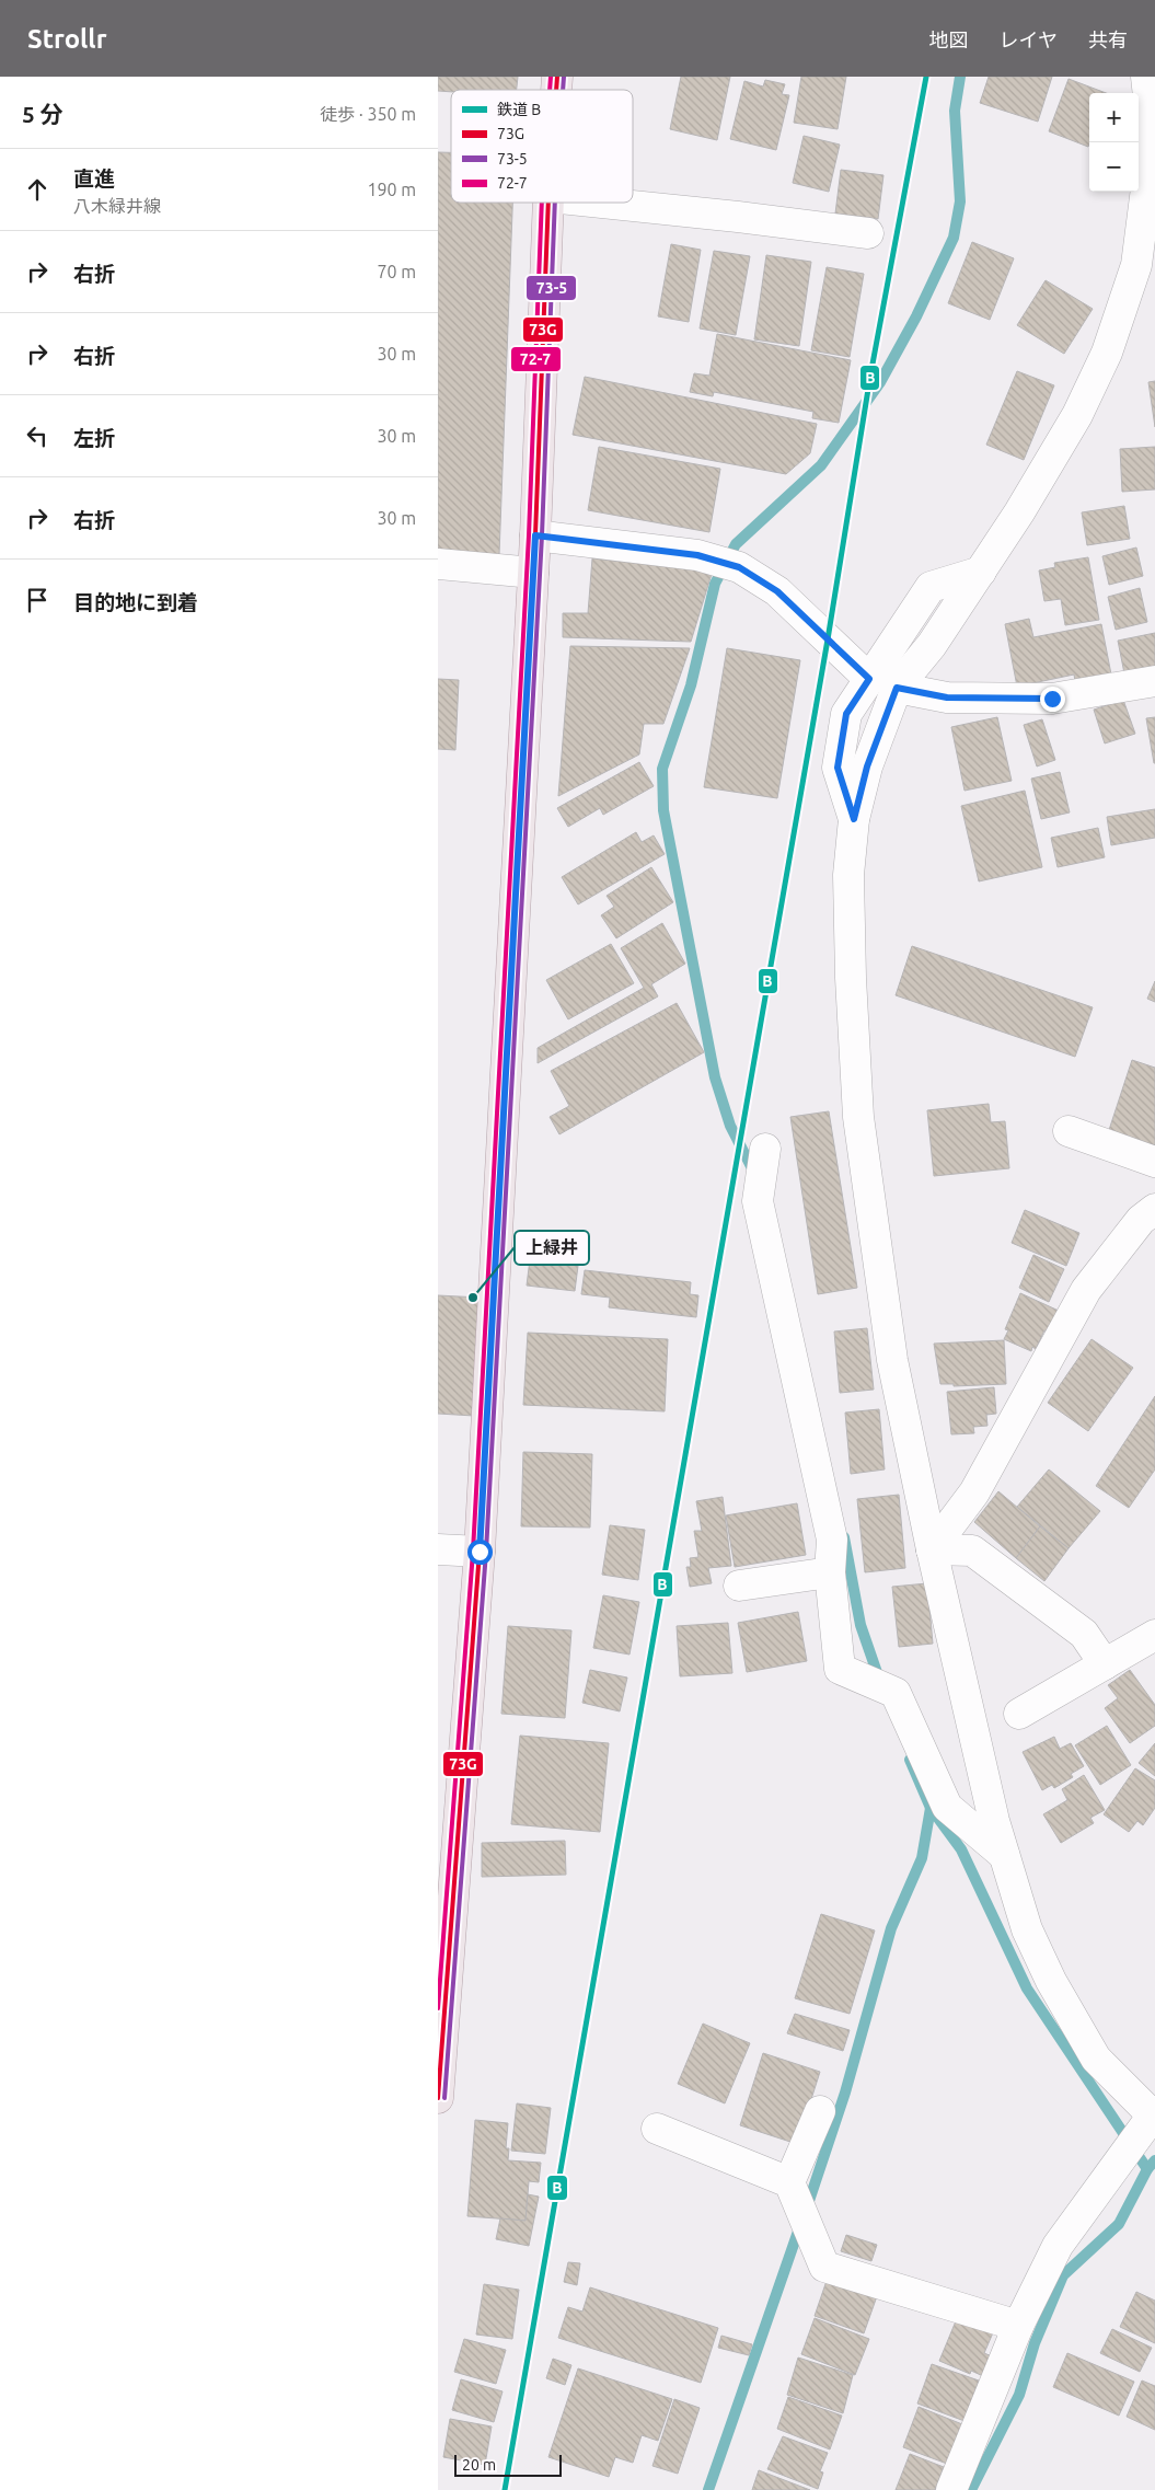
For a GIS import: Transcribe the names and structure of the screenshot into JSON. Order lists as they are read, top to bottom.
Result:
{
  "places": ["上緑井"],
  "lines": [
    "rail line B",
    "transit line 73G",
    "transit line 73-5",
    "transit line 72-7"
  ],
  "legend": [
    "鉄道 B",
    "73G",
    "73-5",
    "72-7"
  ],
  "scale_bar": "20 m",
  "page": {
    "header": "Strollr",
    "nav": ["地図", "レイヤ", "共有"],
    "heading": ["5 分", "徒歩 · 350 m"],
    "map_buttons": ["+", "−"],
    "list": [
      ["直進", "八木緑井線", "190 m"],
      ["右折", "70 m"],
      ["右折", "30 m"],
      ["左折", "30 m"],
      ["右折", "30 m"],
      "目的地に到着"
    ],
    "scale": "20 m"
  }
}
